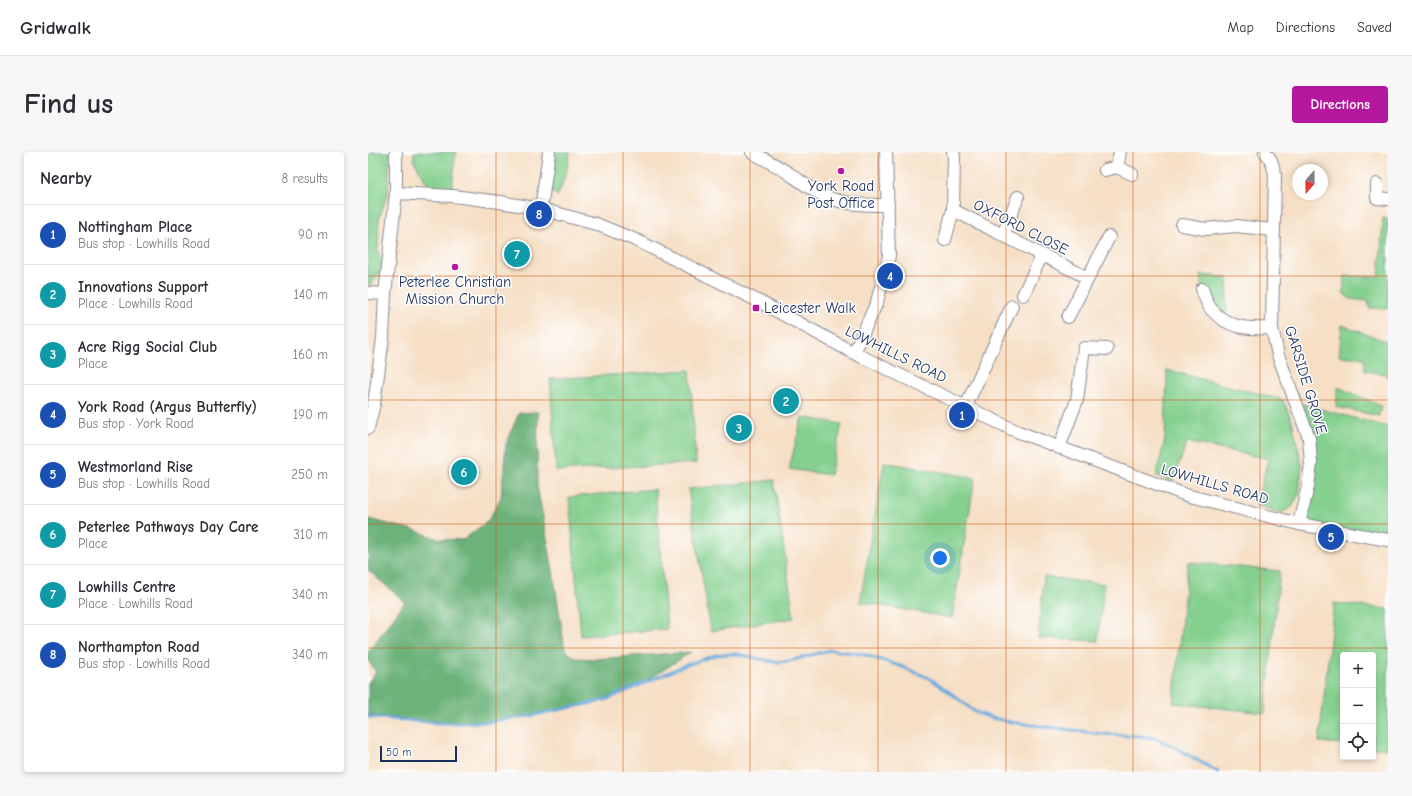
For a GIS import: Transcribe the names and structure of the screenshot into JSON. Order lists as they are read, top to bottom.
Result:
{
  "streets": {
    "street": ["OXFORD CLOSE", "LOWHILLS ROAD", "GARSIDE GROVE"]
  },
  "crossings": [
    ["LOWHILLS ROAD", "GARSIDE GROVE"]
  ],
  "places": {
    "other": ["York Road Post Office", "Peterlee Christian Mission Church"],
    "transit": ["Leicester Walk"]
  },
  "scale_bar": "50 m",
  "north": "bottom",
  "page": {
    "header": "Gridwalk",
    "nav": ["Map", "Directions", "Saved"],
    "buttons": "Directions",
    "title": "Find us",
    "heading": ["Nearby", "8 results"],
    "pins": [
      "8",
      "7",
      "4",
      "2",
      "1",
      "3",
      "6",
      "5"
    ],
    "list": [
      {
        "mark": "1",
        "name": "Nottingham Place",
        "note": "Bus stop · Lowhills Road",
        "value": "90 m"
      },
      {
        "mark": "2",
        "name": "Innovations Support",
        "note": "Place · Lowhills Road",
        "value": "140 m"
      },
      {
        "mark": "3",
        "name": "Acre Rigg Social Club",
        "note": "Place",
        "value": "160 m"
      },
      {
        "mark": "4",
        "name": "York Road (Argus Butterfly)",
        "note": "Bus stop · York Road",
        "value": "190 m"
      },
      {
        "mark": "5",
        "name": "Westmorland Rise",
        "note": "Bus stop · Lowhills Road",
        "value": "250 m"
      },
      {
        "mark": "6",
        "name": "Peterlee Pathways Day Care",
        "note": "Place",
        "value": "310 m"
      },
      {
        "mark": "7",
        "name": "Lowhills Centre",
        "note": "Place · Lowhills Road",
        "value": "340 m"
      },
      {
        "mark": "8",
        "name": "Northampton Road",
        "note": "Bus stop · Lowhills Road",
        "value": "340 m"
      }
    ],
    "map_buttons": ["+", "−"],
    "scale": "50 m"
  }
}
